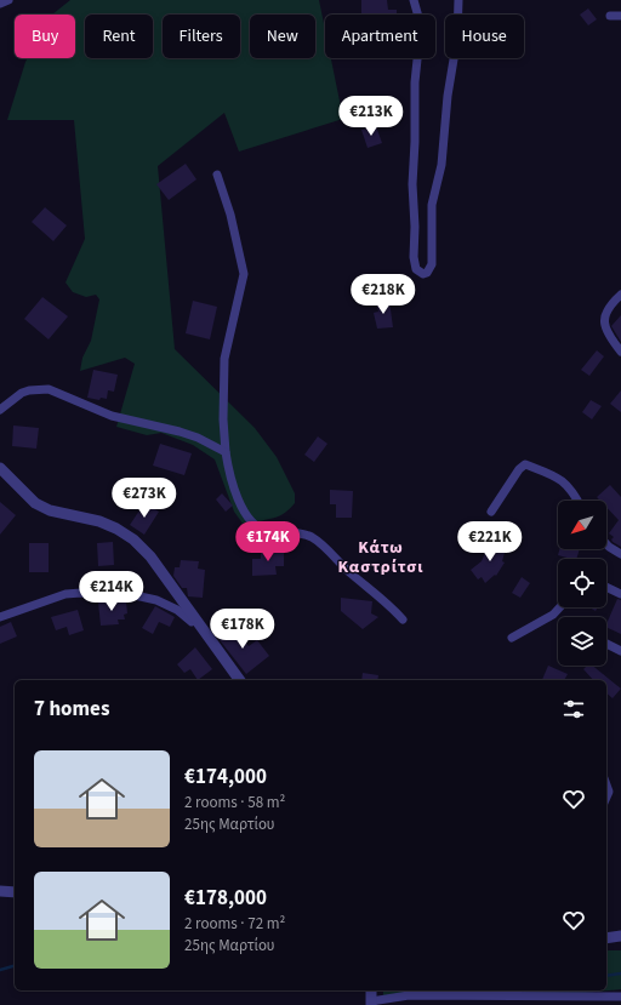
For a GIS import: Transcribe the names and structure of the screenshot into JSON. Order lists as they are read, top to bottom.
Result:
{
  "districts": ["Κάτω Καστρίτσι"],
  "north": "bottom left",
  "page": {
    "chip": [
      "Buy",
      "Rent",
      "Filters",
      "New",
      "Apartment",
      "House"
    ],
    "price": [
      "€213K",
      "€218K",
      "€273K",
      "€174K",
      "€221K",
      "€214K",
      "€178K"
    ],
    "heading": "7 homes",
    "list": [
      {
        "name": "€174,000",
        "note": "2 rooms · 58 m² · 25ης Μαρτίου"
      },
      {
        "name": "€178,000",
        "note": "2 rooms · 72 m² · 25ης Μαρτίου"
      }
    ]
  }
}
